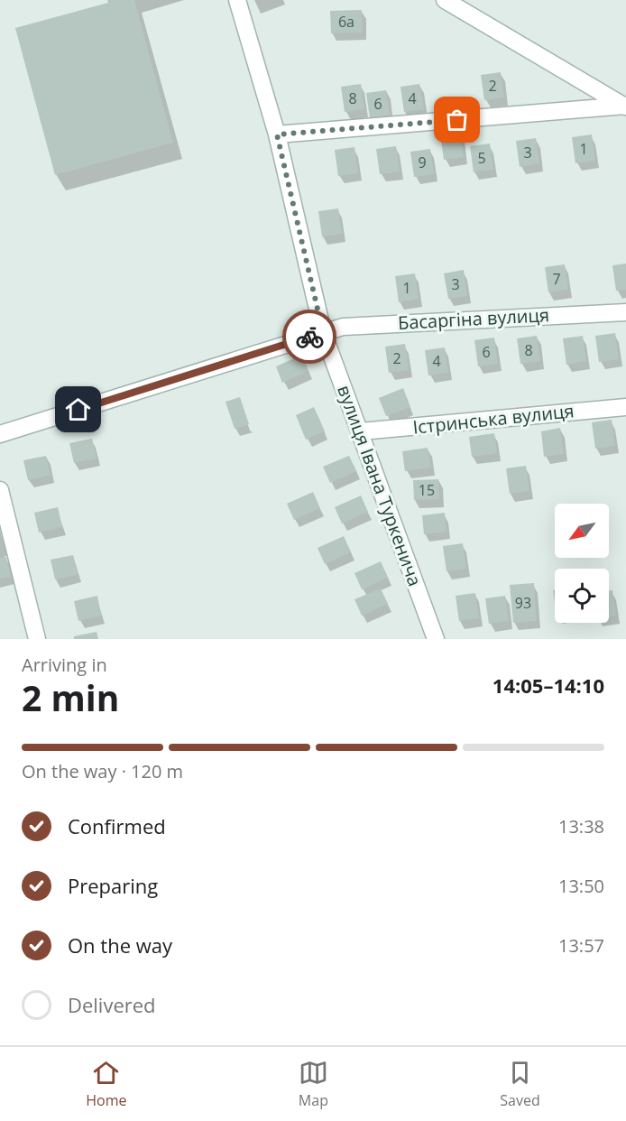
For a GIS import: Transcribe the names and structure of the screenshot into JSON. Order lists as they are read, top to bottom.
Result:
{
  "streets": {
    "street": ["Басаргіна вулиця", "Істринська вулиця", "вулиця Івана Туркенича"]
  },
  "crossings": [
    ["Басаргіна вулиця", "вулиця Івана Туркенича"],
    ["Істринська вулиця", "вулиця Івана Туркенича"]
  ],
  "house_numbers": [
    "6а",
    "2",
    "8",
    "4",
    "6",
    "1",
    "3",
    "5",
    "9",
    "7",
    "3",
    "1",
    "8",
    "6",
    "2",
    "4",
    "15",
    "93"
  ],
  "north": "bottom left",
  "page": {
    "heading": ["2 min", "Arriving in", "14:05–14:10"],
    "bar": "On the way · 120 m",
    "list": [
      ["Confirmed", "13:38"],
      ["Preparing", "13:50"],
      ["On the way", "13:57"],
      "Delivered"
    ],
    "tabs": ["Home", "Map", "Saved"]
  }
}
